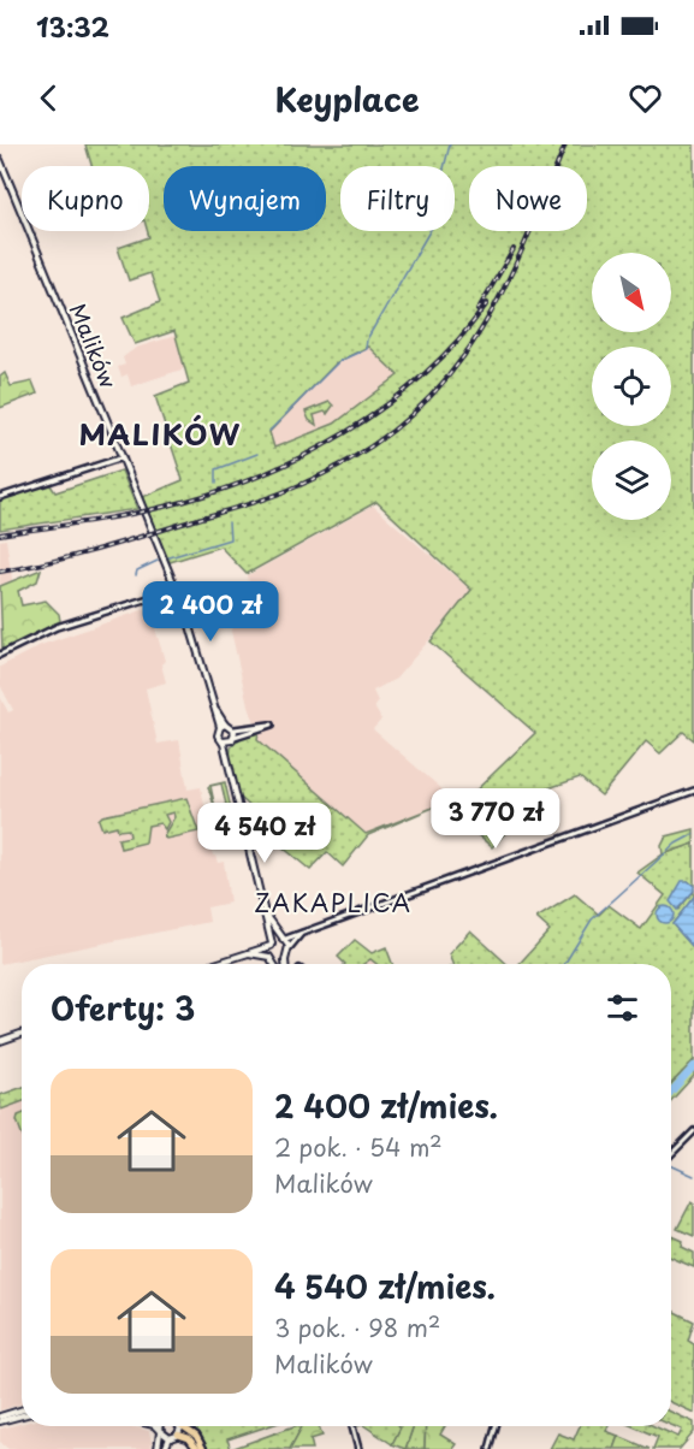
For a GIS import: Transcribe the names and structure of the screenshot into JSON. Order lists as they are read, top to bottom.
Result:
{
  "streets": {
    "street": ["Malików"]
  },
  "districts": ["MALIKÓW", "ZAKAPLICA"],
  "north": "bottom right",
  "page": {
    "status": "13:32",
    "header": "Keyplace",
    "chip": [
      "Kupno",
      "Wynajem",
      "Filtry",
      "Nowe"
    ],
    "price": ["2 400 zł", "3 770 zł", "4 540 zł"],
    "heading": "Oferty: 3",
    "list": [
      {
        "name": "2 400 zł/mies.",
        "note": "2 pok. · 54 m² · Malików"
      },
      {
        "name": "4 540 zł/mies.",
        "note": "3 pok. · 98 m² · Malików"
      }
    ]
  }
}
